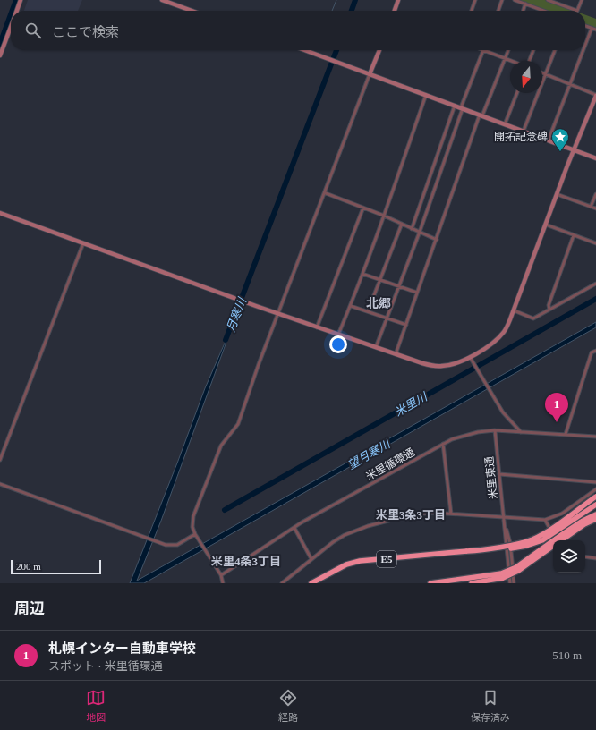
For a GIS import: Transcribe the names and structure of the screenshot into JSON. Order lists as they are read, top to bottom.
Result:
{
  "streets": {
    "highway": ["E5"],
    "street": ["米里循環通", "米里東通"]
  },
  "crossings": [
    ["米里循環通", "米里東通"]
  ],
  "districts": ["北郷", "米里3条3丁目", "米里4条3丁目"],
  "water": ["月寒川", "米里川", "望月寒川"],
  "places": {
    "place": ["開拓記念碑"]
  },
  "scale_bar": "200 m",
  "north": "bottom",
  "page": {
    "search": "ここで検索",
    "pins": "1",
    "scale": "200 m",
    "heading": "周辺",
    "list": [
      {
        "mark": "1",
        "name": "札幌インター自動車学校",
        "note": "スポット · 米里循環通",
        "value": "510 m"
      }
    ],
    "nav": ["地図", "経路", "保存済み"]
  }
}
